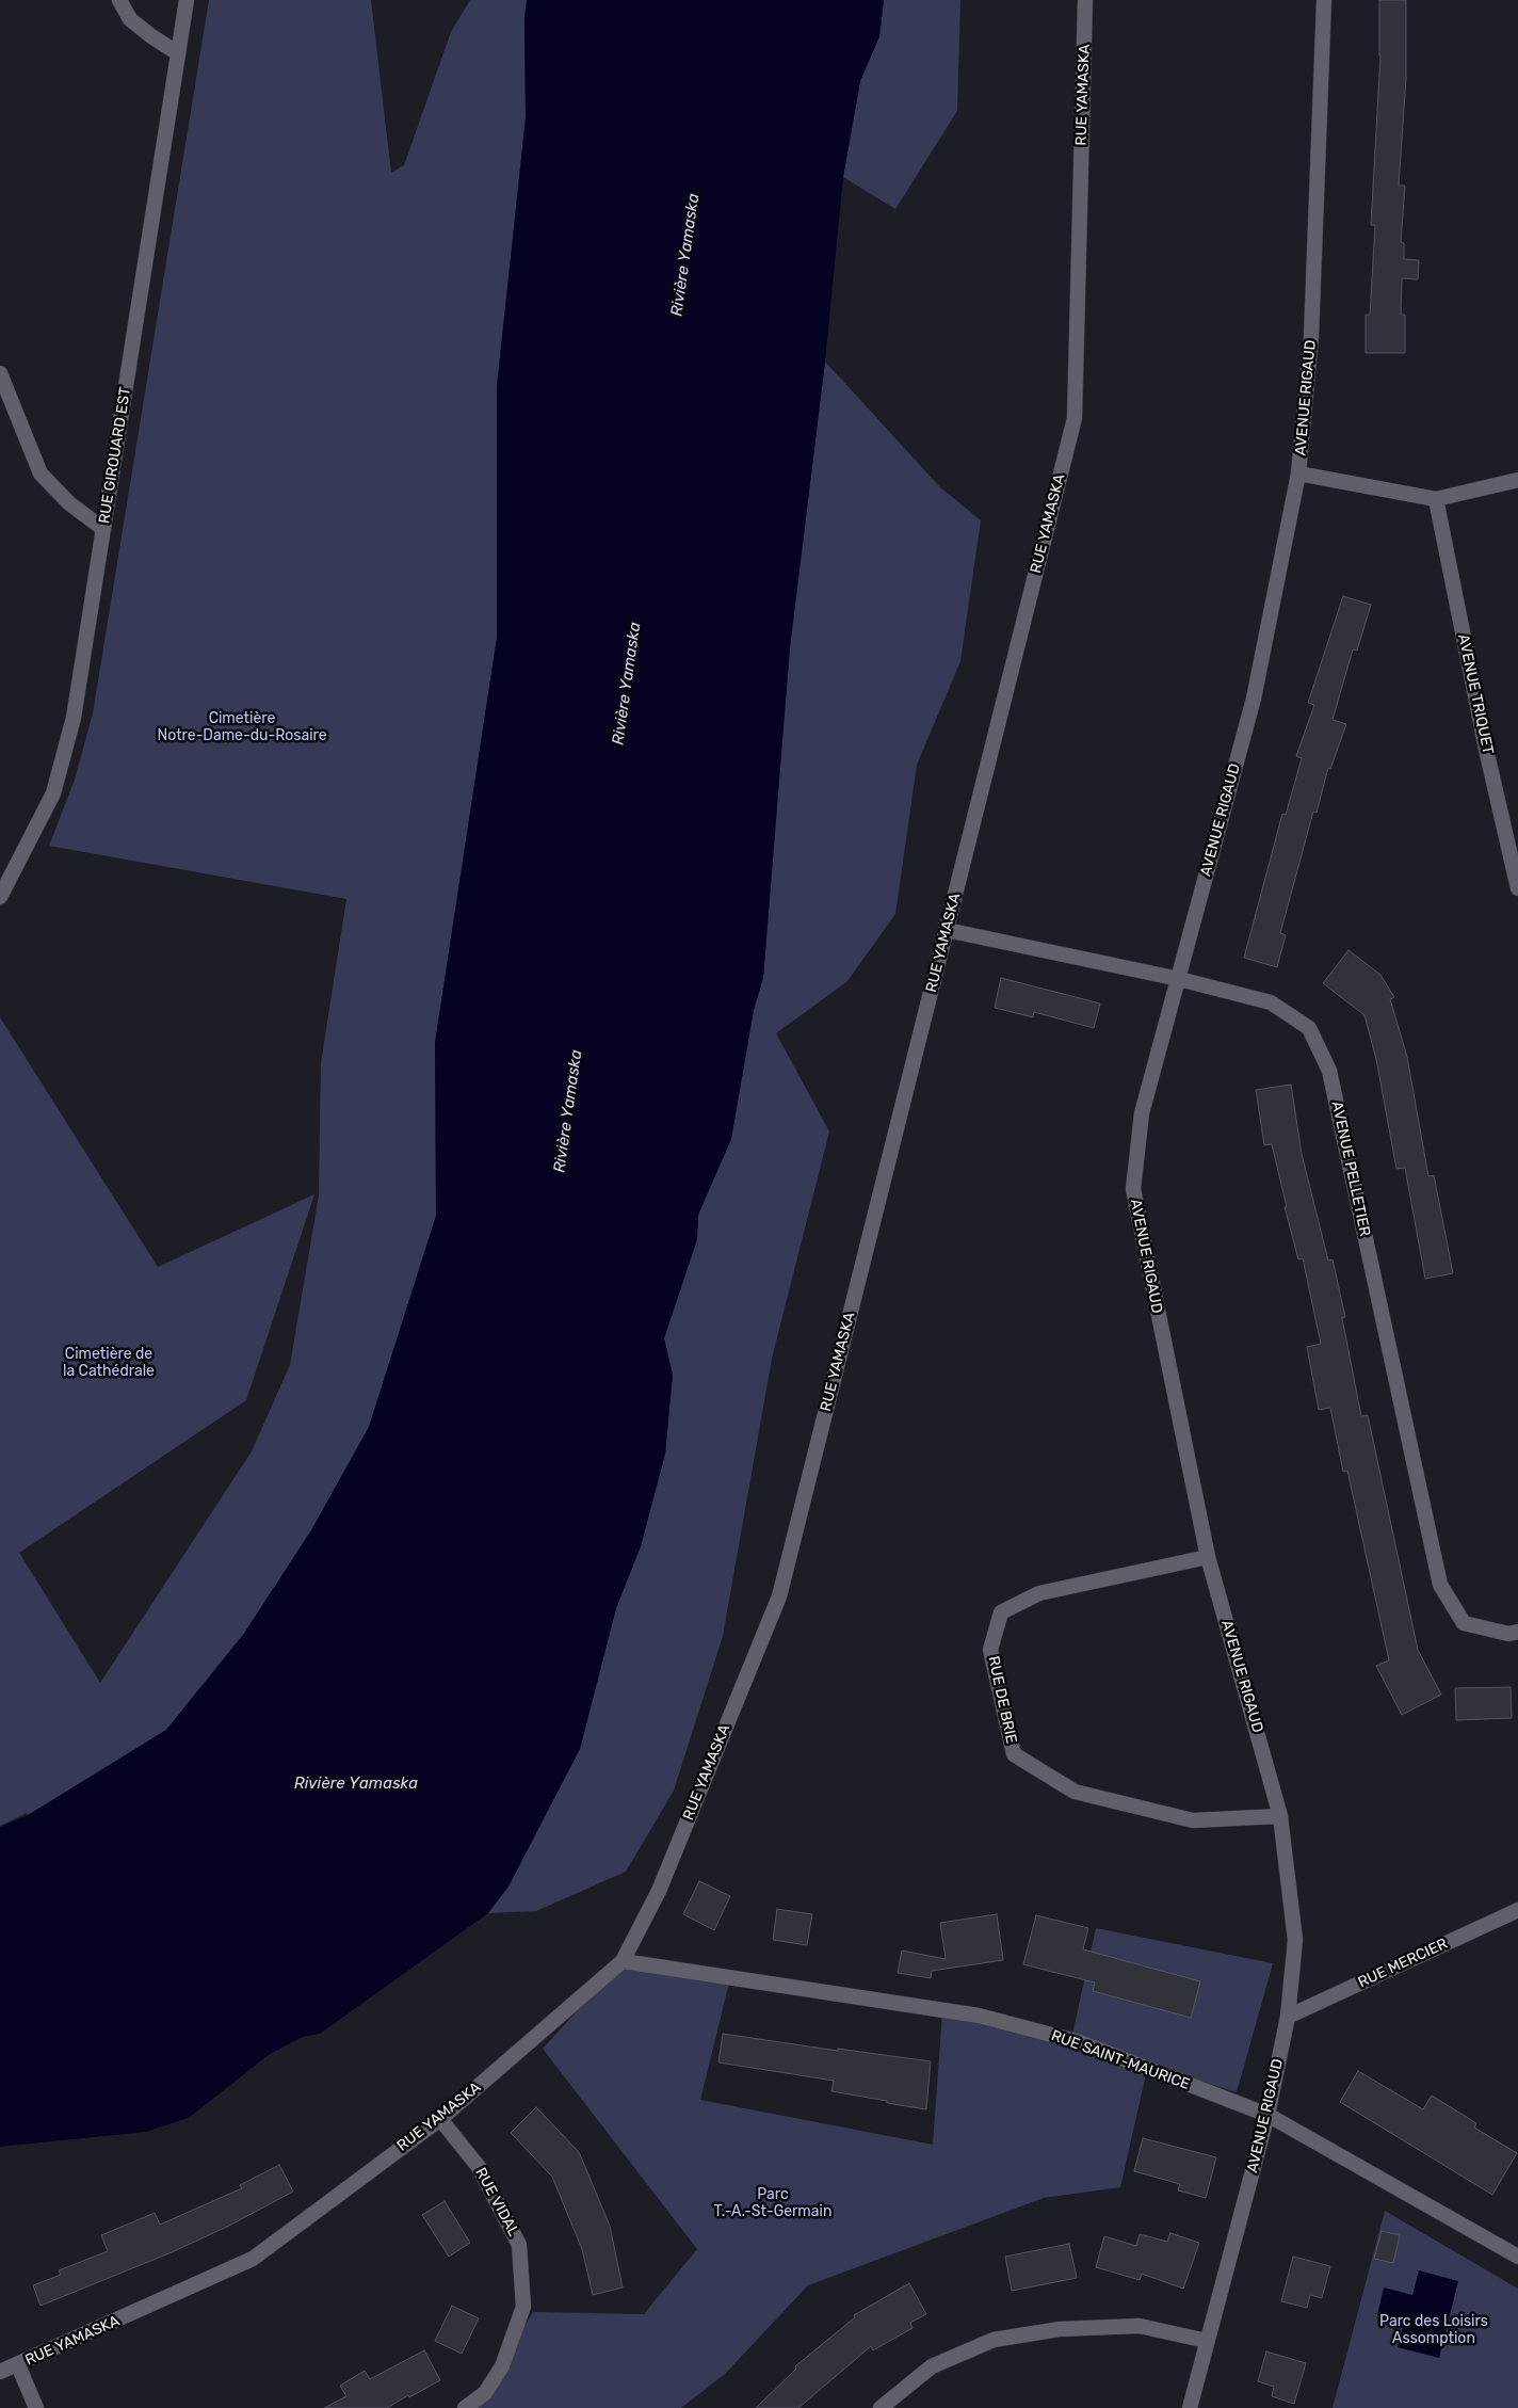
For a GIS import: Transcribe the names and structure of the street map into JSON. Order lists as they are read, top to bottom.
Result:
{
  "streets": {
    "street": [
      "RUE YAMASKA",
      "AVENUE RIGAUD",
      "RUE GIROUARD EST",
      "AVENUE TRIQUET",
      "AVENUE PELLETIER",
      "RUE DE BRIE",
      "RUE MERCIER",
      "RUE SAINT-MAURICE",
      "RUE VIDAL"
    ]
  },
  "crossings": [
    ["RUE YAMASKA", "AVENUE PELLETIER"],
    ["RUE YAMASKA", "RUE SAINT-MAURICE"],
    ["RUE YAMASKA", "RUE VIDAL"],
    ["AVENUE RIGAUD", "AVENUE PELLETIER"],
    ["AVENUE RIGAUD", "RUE DE BRIE"],
    ["AVENUE RIGAUD", "RUE MERCIER"],
    ["AVENUE RIGAUD", "RUE SAINT-MAURICE"]
  ],
  "water": ["Rivière Yamaska"],
  "parks": [
    "Cimetière Notre-Dame-du-Rosaire",
    "Cimetière de la Cathédrale",
    "Parc T.-A.-St-Germain",
    "Parc des Loisirs Assomption"
  ]
}
